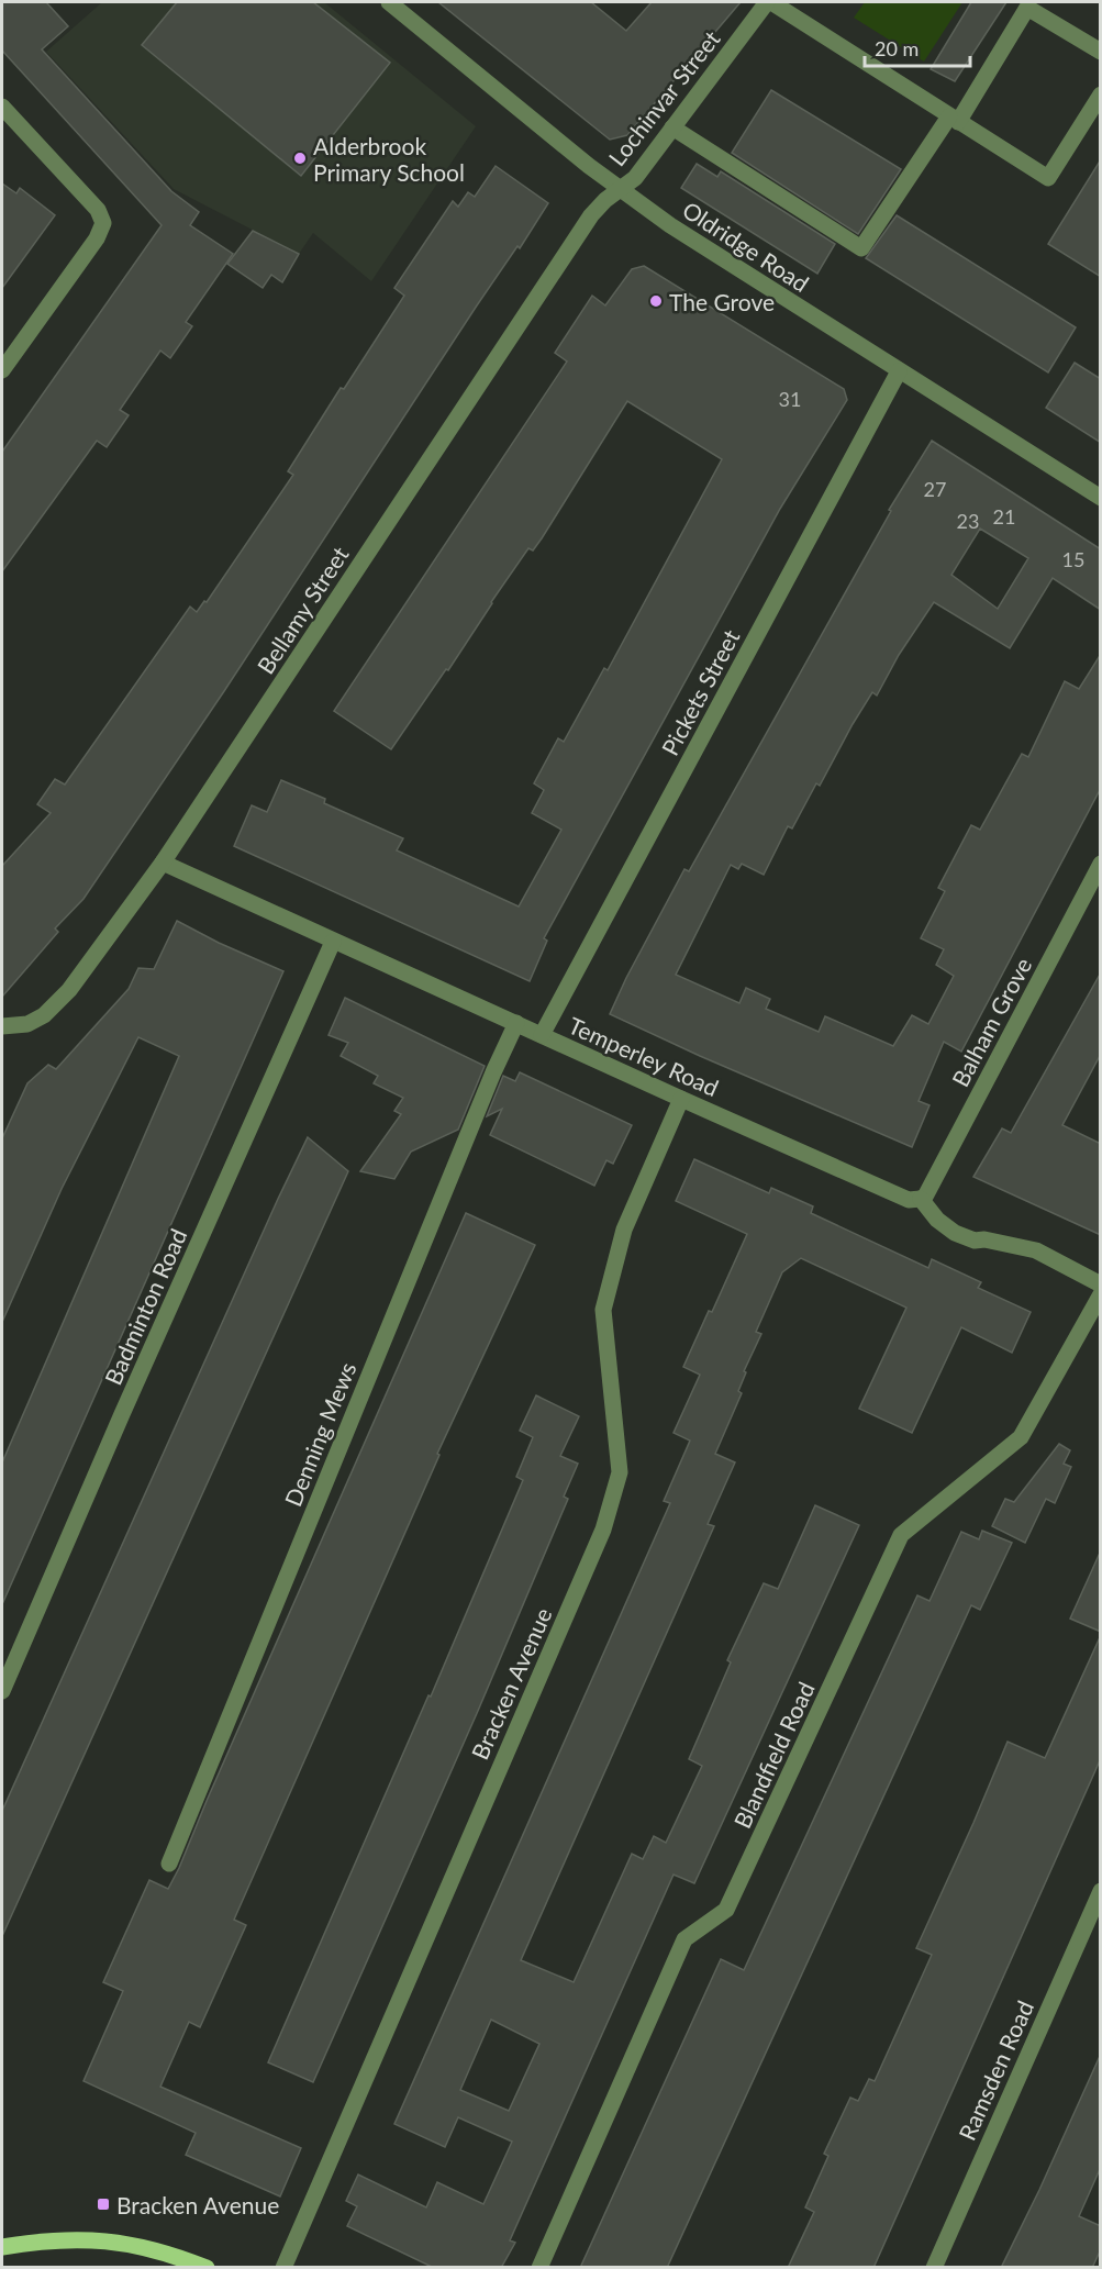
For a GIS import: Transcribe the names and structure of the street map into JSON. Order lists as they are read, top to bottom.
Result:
{
  "streets": {
    "street": [
      "Lochinvar Street",
      "Oldridge Road",
      "Bellamy Street",
      "Pickets Street",
      "Balham Grove",
      "Temperley Road",
      "Badminton Road",
      "Denning Mews",
      "Bracken Avenue",
      "Blandfield Road",
      "Ramsden Road"
    ]
  },
  "crossings": [
    ["Lochinvar Street", "Oldridge Road"],
    ["Lochinvar Street", "Bellamy Street"],
    ["Oldridge Road", "Bellamy Street"],
    ["Oldridge Road", "Pickets Street"],
    ["Bellamy Street", "Temperley Road"],
    ["Pickets Street", "Temperley Road"],
    ["Balham Grove", "Temperley Road"],
    ["Temperley Road", "Badminton Road"],
    ["Temperley Road", "Denning Mews"],
    ["Temperley Road", "Bracken Avenue"]
  ],
  "places": {
    "other": ["Alderbrook Primary School", "The Grove"],
    "transit": ["Bracken Avenue"]
  },
  "house_numbers": [
    "31",
    "27",
    "21",
    "23",
    "15"
  ],
  "scale_bar": "20 m"
}
